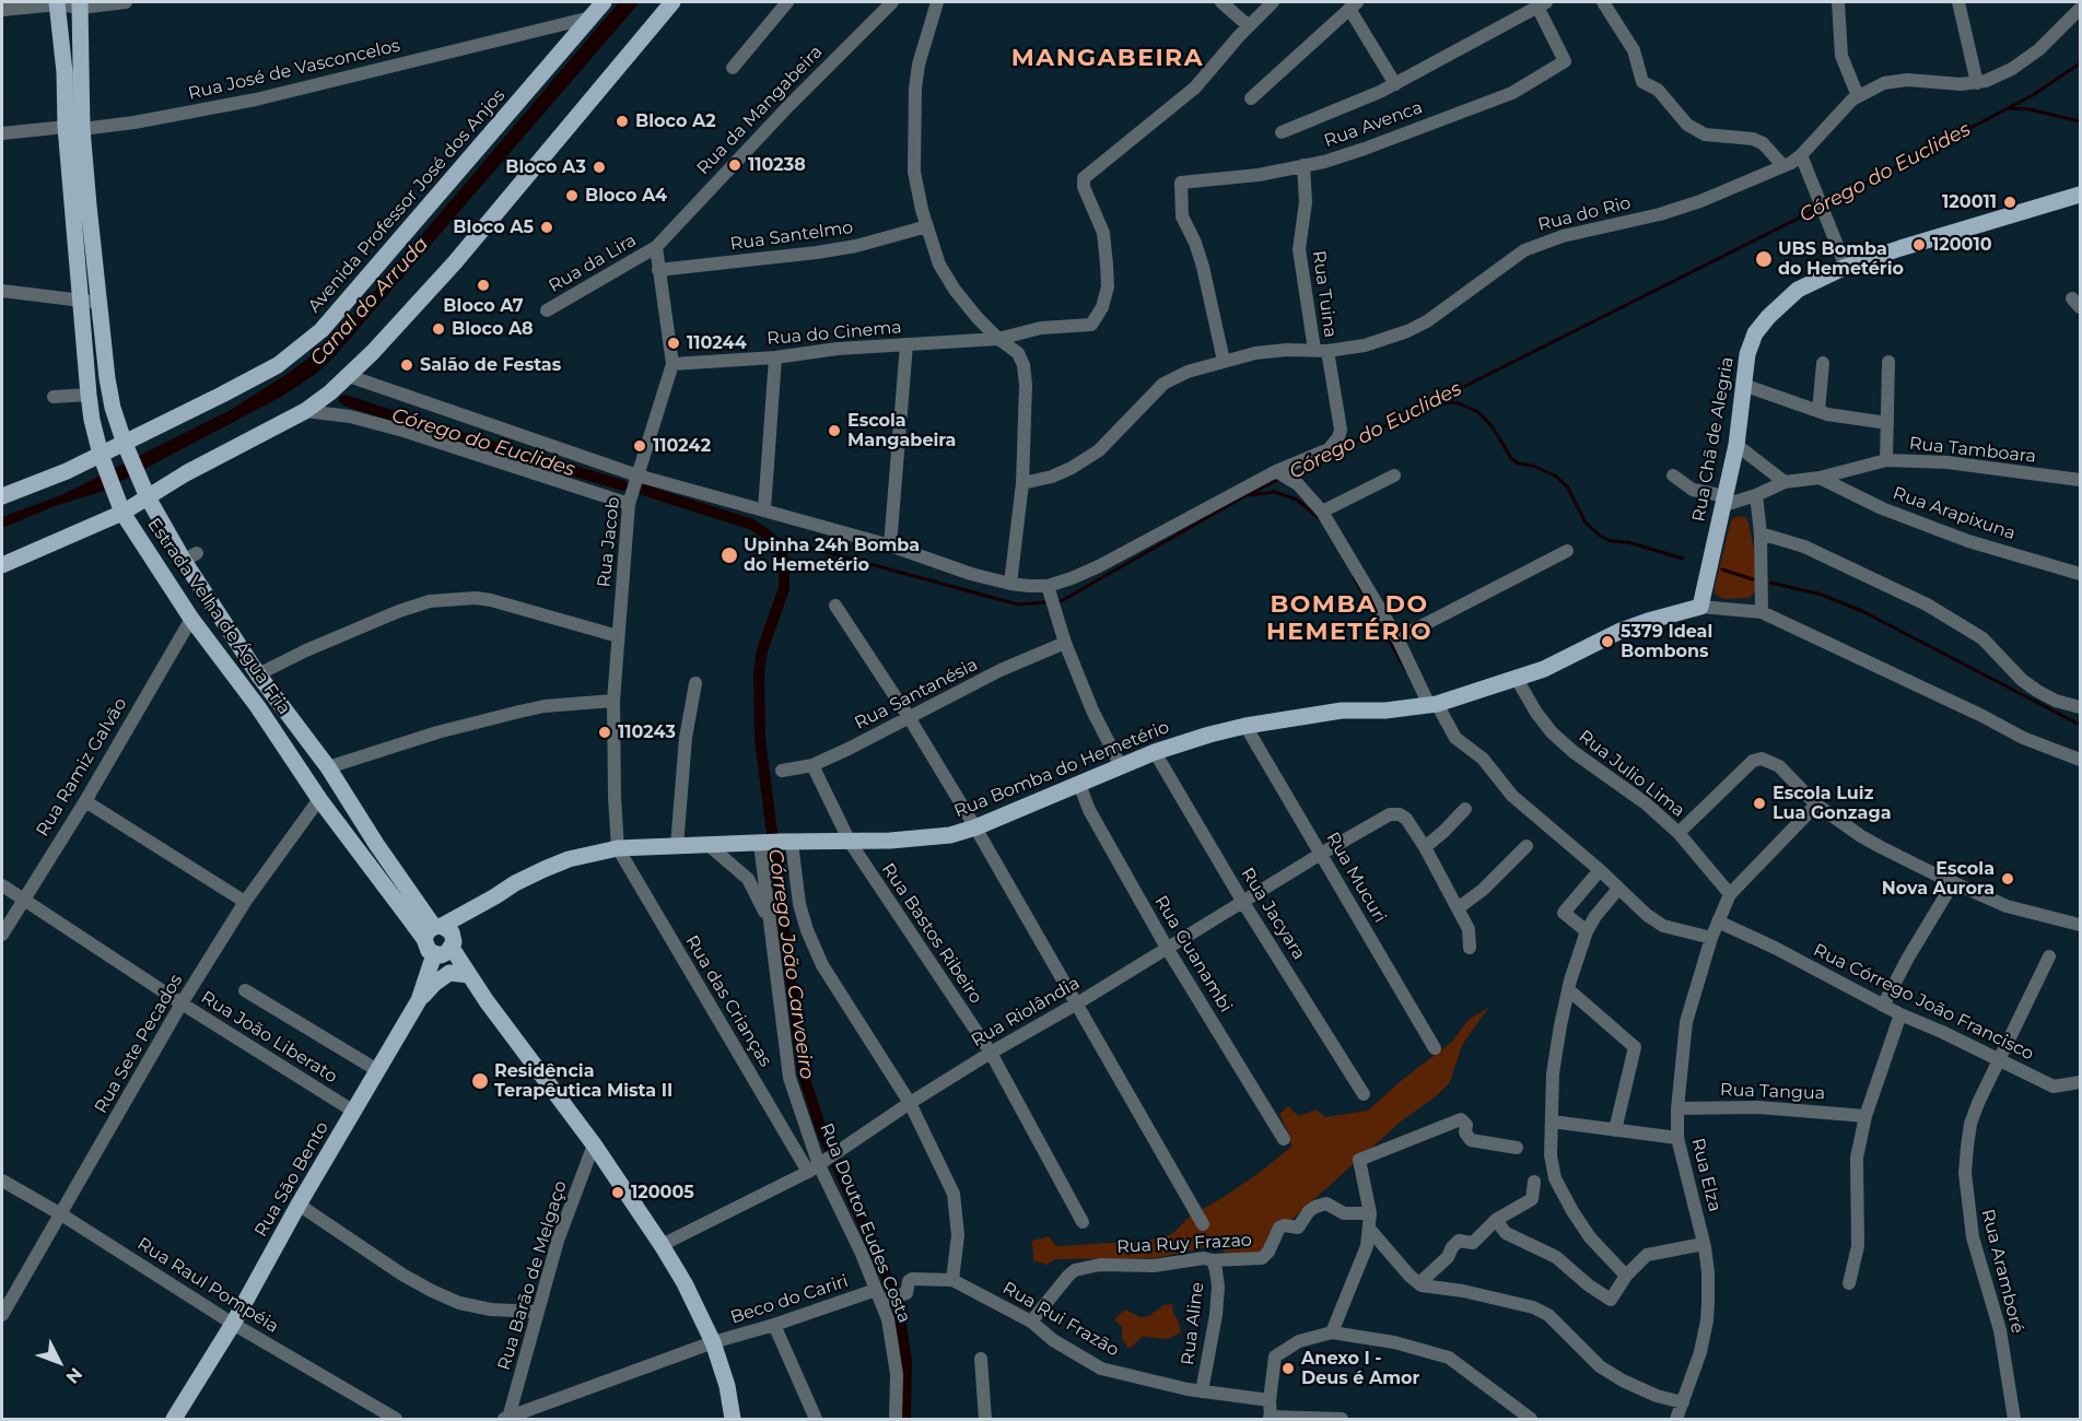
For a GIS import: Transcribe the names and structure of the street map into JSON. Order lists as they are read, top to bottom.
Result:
{
  "streets": {
    "main road": [
      "Avenida Professor José dos Anjos",
      "Rua Chã de Alegria",
      "Estrada Velha de Água Fria",
      "Rua Bomba do Hemetério",
      "Rua São Bento"
    ],
    "street": [
      "Rua José de Vasconcelos",
      "Rua da Mangabeira",
      "Rua Avenca",
      "Rua do Rio",
      "Rua Santelmo",
      "Rua da Lira",
      "Rua Tuina",
      "Rua do Cinema",
      "Rua Tamboara",
      "Rua Arapixuna",
      "Rua Jacob",
      "Rua Santanésia",
      "Rua Ramiz Galvão",
      "Rua Julio Lima",
      "Rua Mucuri",
      "Rua Jacyara",
      "Rua Bastos Ribeiro",
      "Rua Guanambi",
      "Rua das Crianças",
      "Rua Córrego João Francisco",
      "Rua Riolândia",
      "Rua João Liberato",
      "Rua Sete Pecados",
      "Rua Tangua",
      "Rua Elza",
      "Rua Doutor Eudes Costa",
      "Rua Ruy Frazao",
      "Rua Aramboré",
      "Rua Barão de Melgaço",
      "Rua Raul Pompéia",
      "Beco do Cariri",
      "Rua Rui Frazão",
      "Rua Aline"
    ]
  },
  "crossings": [
    ["Rua José de Vasconcelos", "Avenida Professor José dos Anjos"],
    ["Rua José de Vasconcelos", "Estrada Velha de Água Fria"],
    ["Rua da Mangabeira", "Rua da Lira"],
    ["Rua da Mangabeira", "Rua Jacob"],
    ["Rua Avenca", "Rua do Rio"],
    ["Rua Avenca", "Rua Tuina"],
    ["Avenida Professor José dos Anjos", "Estrada Velha de Água Fria"],
    ["Rua do Rio", "Rua Tuina"],
    ["Rua Santelmo", "Rua Jacob"],
    ["Rua da Lira", "Rua Jacob"],
    ["Rua do Cinema", "Rua Jacob"],
    ["Rua Chã de Alegria", "Rua Tamboara"],
    ["Rua Chã de Alegria", "Rua Bomba do Hemetério"],
    ["Rua Tamboara", "Rua Arapixuna"],
    ["Rua Jacob", "Rua Bomba do Hemetério"],
    ["Rua Jacob", "Rua das Crianças"],
    ["Estrada Velha de Água Fria", "Rua Ramiz Galvão"],
    ["Estrada Velha de Água Fria", "Rua Bomba do Hemetério"],
    ["Estrada Velha de Água Fria", "Rua Riolândia"],
    ["Estrada Velha de Água Fria", "Rua Sete Pecados"],
    ["Estrada Velha de Água Fria", "Rua São Bento"],
    ["Estrada Velha de Água Fria", "Rua Barão de Melgaço"],
    ["Estrada Velha de Água Fria", "Beco do Cariri"],
    ["Rua Santanésia", "Rua Bastos Ribeiro"],
    ["Rua Ramiz Galvão", "Rua João Liberato"],
    ["Rua Bomba do Hemetério", "Rua Julio Lima"],
    ["Rua Bomba do Hemetério", "Rua Mucuri"],
    ["Rua Bomba do Hemetério", "Rua Jacyara"],
    ["Rua Bomba do Hemetério", "Rua Bastos Ribeiro"],
    ["Rua Bomba do Hemetério", "Rua Guanambi"],
    ["Rua Bomba do Hemetério", "Rua das Crianças"],
    ["Rua Bomba do Hemetério", "Rua São Bento"],
    ["Rua Bomba do Hemetério", "Rua Doutor Eudes Costa"],
    ["Rua Julio Lima", "Rua Elza"],
    ["Rua Mucuri", "Rua Riolândia"],
    ["Rua Jacyara", "Rua Riolândia"],
    ["Rua Bastos Ribeiro", "Rua Riolândia"],
    ["Rua Guanambi", "Rua Riolândia"],
    ["Rua das Crianças", "Rua Riolândia"],
    ["Rua das Crianças", "Rua Doutor Eudes Costa"],
    ["Rua Córrego João Francisco", "Rua Elza"],
    ["Rua Córrego João Francisco", "Rua Aramboré"],
    ["Rua Riolândia", "Rua Doutor Eudes Costa"],
    ["Rua João Liberato", "Rua Sete Pecados"],
    ["Rua João Liberato", "Rua São Bento"],
    ["Rua Sete Pecados", "Rua Raul Pompéia"],
    ["Rua Tangua", "Rua Elza"],
    ["Rua São Bento", "Rua Raul Pompéia"],
    ["Rua Doutor Eudes Costa", "Beco do Cariri"],
    ["Rua Ruy Frazao", "Rua Rui Frazão"],
    ["Rua Ruy Frazao", "Rua Aline"],
    ["Beco do Cariri", "Rua Rui Frazão"],
    ["Rua Rui Frazão", "Rua Aline"]
  ],
  "districts": ["MANGABEIRA", "BOMBA DO HEMETÉRIO"],
  "water": ["Córego do Euclides", "Canal do Arruda", "Córrego João Carvoeiro"],
  "places": [
    "Bloco A2",
    "110238",
    "Bloco A3",
    "Bloco A4",
    "120011",
    "Bloco A5",
    "120010",
    "UBS Bomba do Hemetério",
    "Bloco A7",
    "Bloco A8",
    "110244",
    "Salão de Festas",
    "Escola Mangabeira",
    "110242",
    "Upinha 24h Bomba do Hemetério",
    "5379 Ideal Bombons",
    "110243",
    "Escola Luiz Lua Gonzaga",
    "Escola Nova Aurora",
    "Residência Terapêutica Mista II",
    "120005",
    "Anexo I - Deus é Amor"
  ],
  "north": "bottom right"
}
